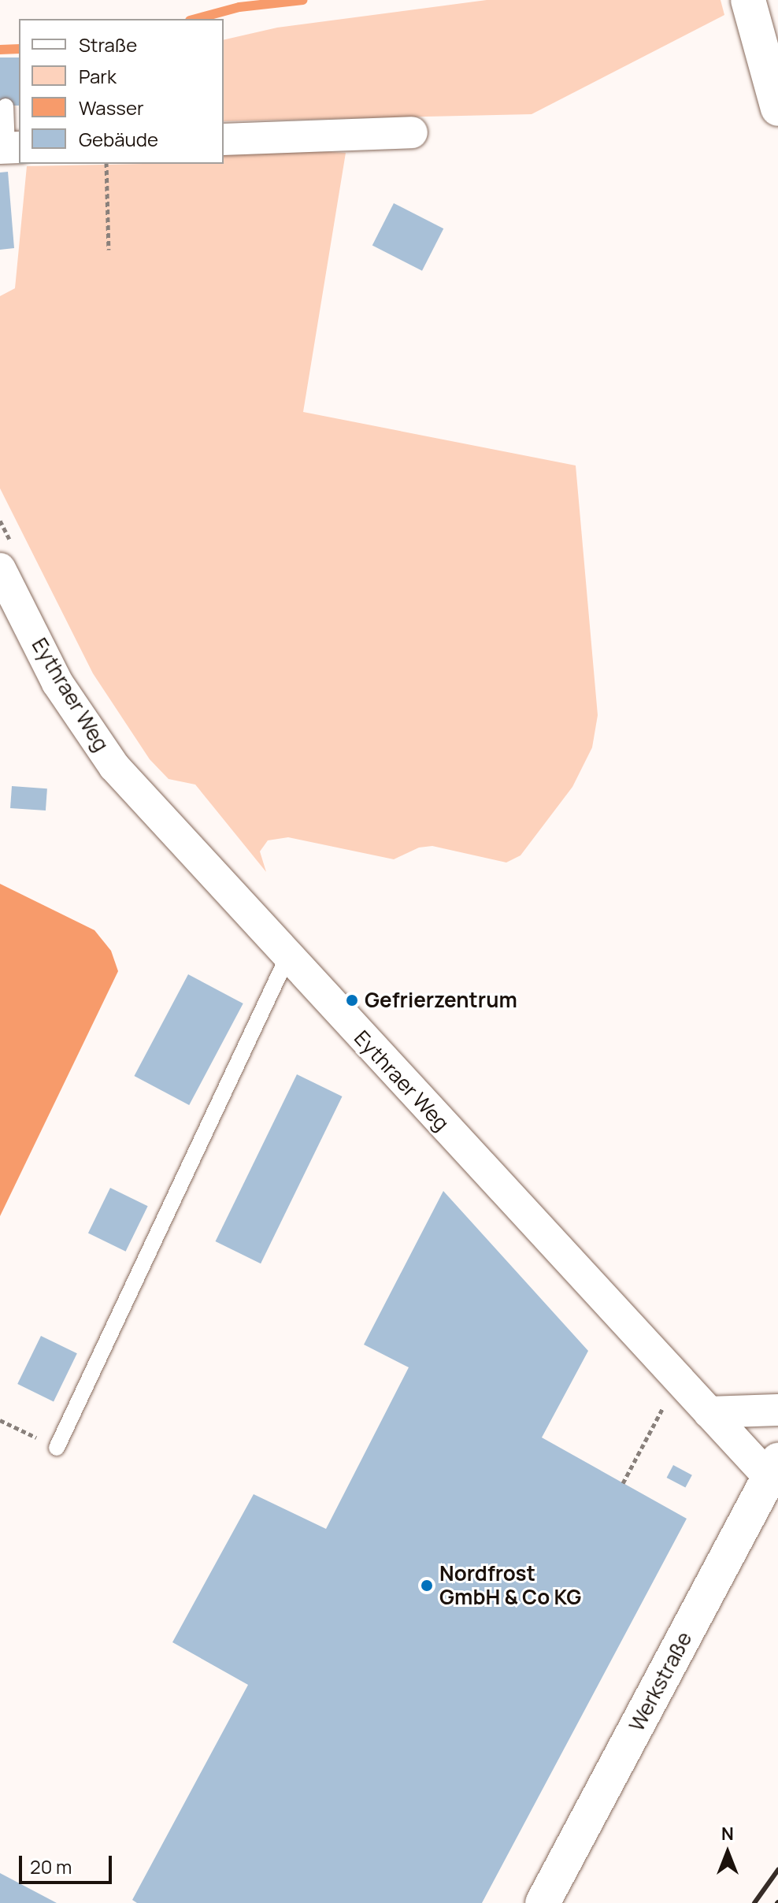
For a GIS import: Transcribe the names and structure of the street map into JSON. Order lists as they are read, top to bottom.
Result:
{
  "streets": {
    "main road": ["Werkstraße"],
    "street": ["Eythraer Weg"]
  },
  "crossings": [
    ["Eythraer Weg", "Werkstraße"]
  ],
  "places": ["Gefrierzentrum", "Nordfrost GmbH & Co KG"],
  "legend": [
    "Straße",
    "Park",
    "Wasser",
    "Gebäude"
  ],
  "scale_bar": "20 m",
  "north": "top"
}
